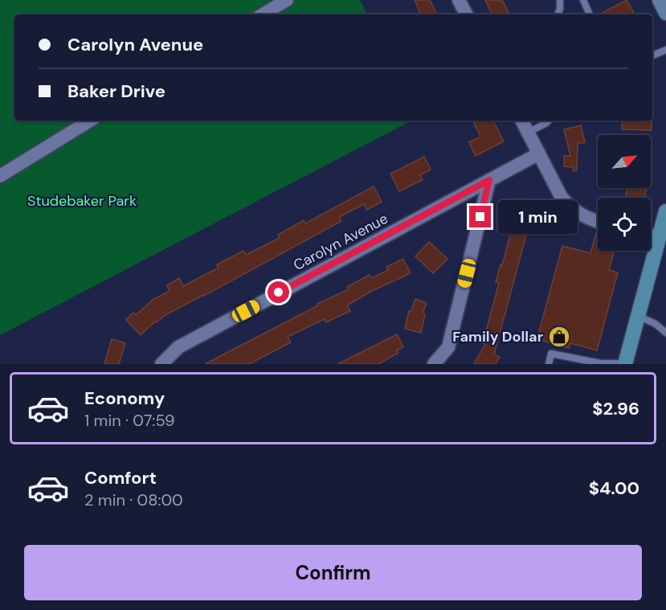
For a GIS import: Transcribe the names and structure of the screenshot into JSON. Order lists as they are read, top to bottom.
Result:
{
  "streets": {
    "street": ["Carolyn Avenue"]
  },
  "parks": ["Studebaker Park"],
  "places": {
    "shop": ["Family Dollar"]
  },
  "north": "top right",
  "page": {
    "banner": ["Carolyn Avenue", "Baker Drive"],
    "bubble": "1 min",
    "list": [
      {
        "name": "Economy",
        "note": "1 min · 07:59",
        "value": "$2.96"
      },
      {
        "name": "Comfort",
        "note": "2 min · 08:00",
        "value": "$4.00"
      }
    ],
    "buttons": "Confirm"
  }
}
